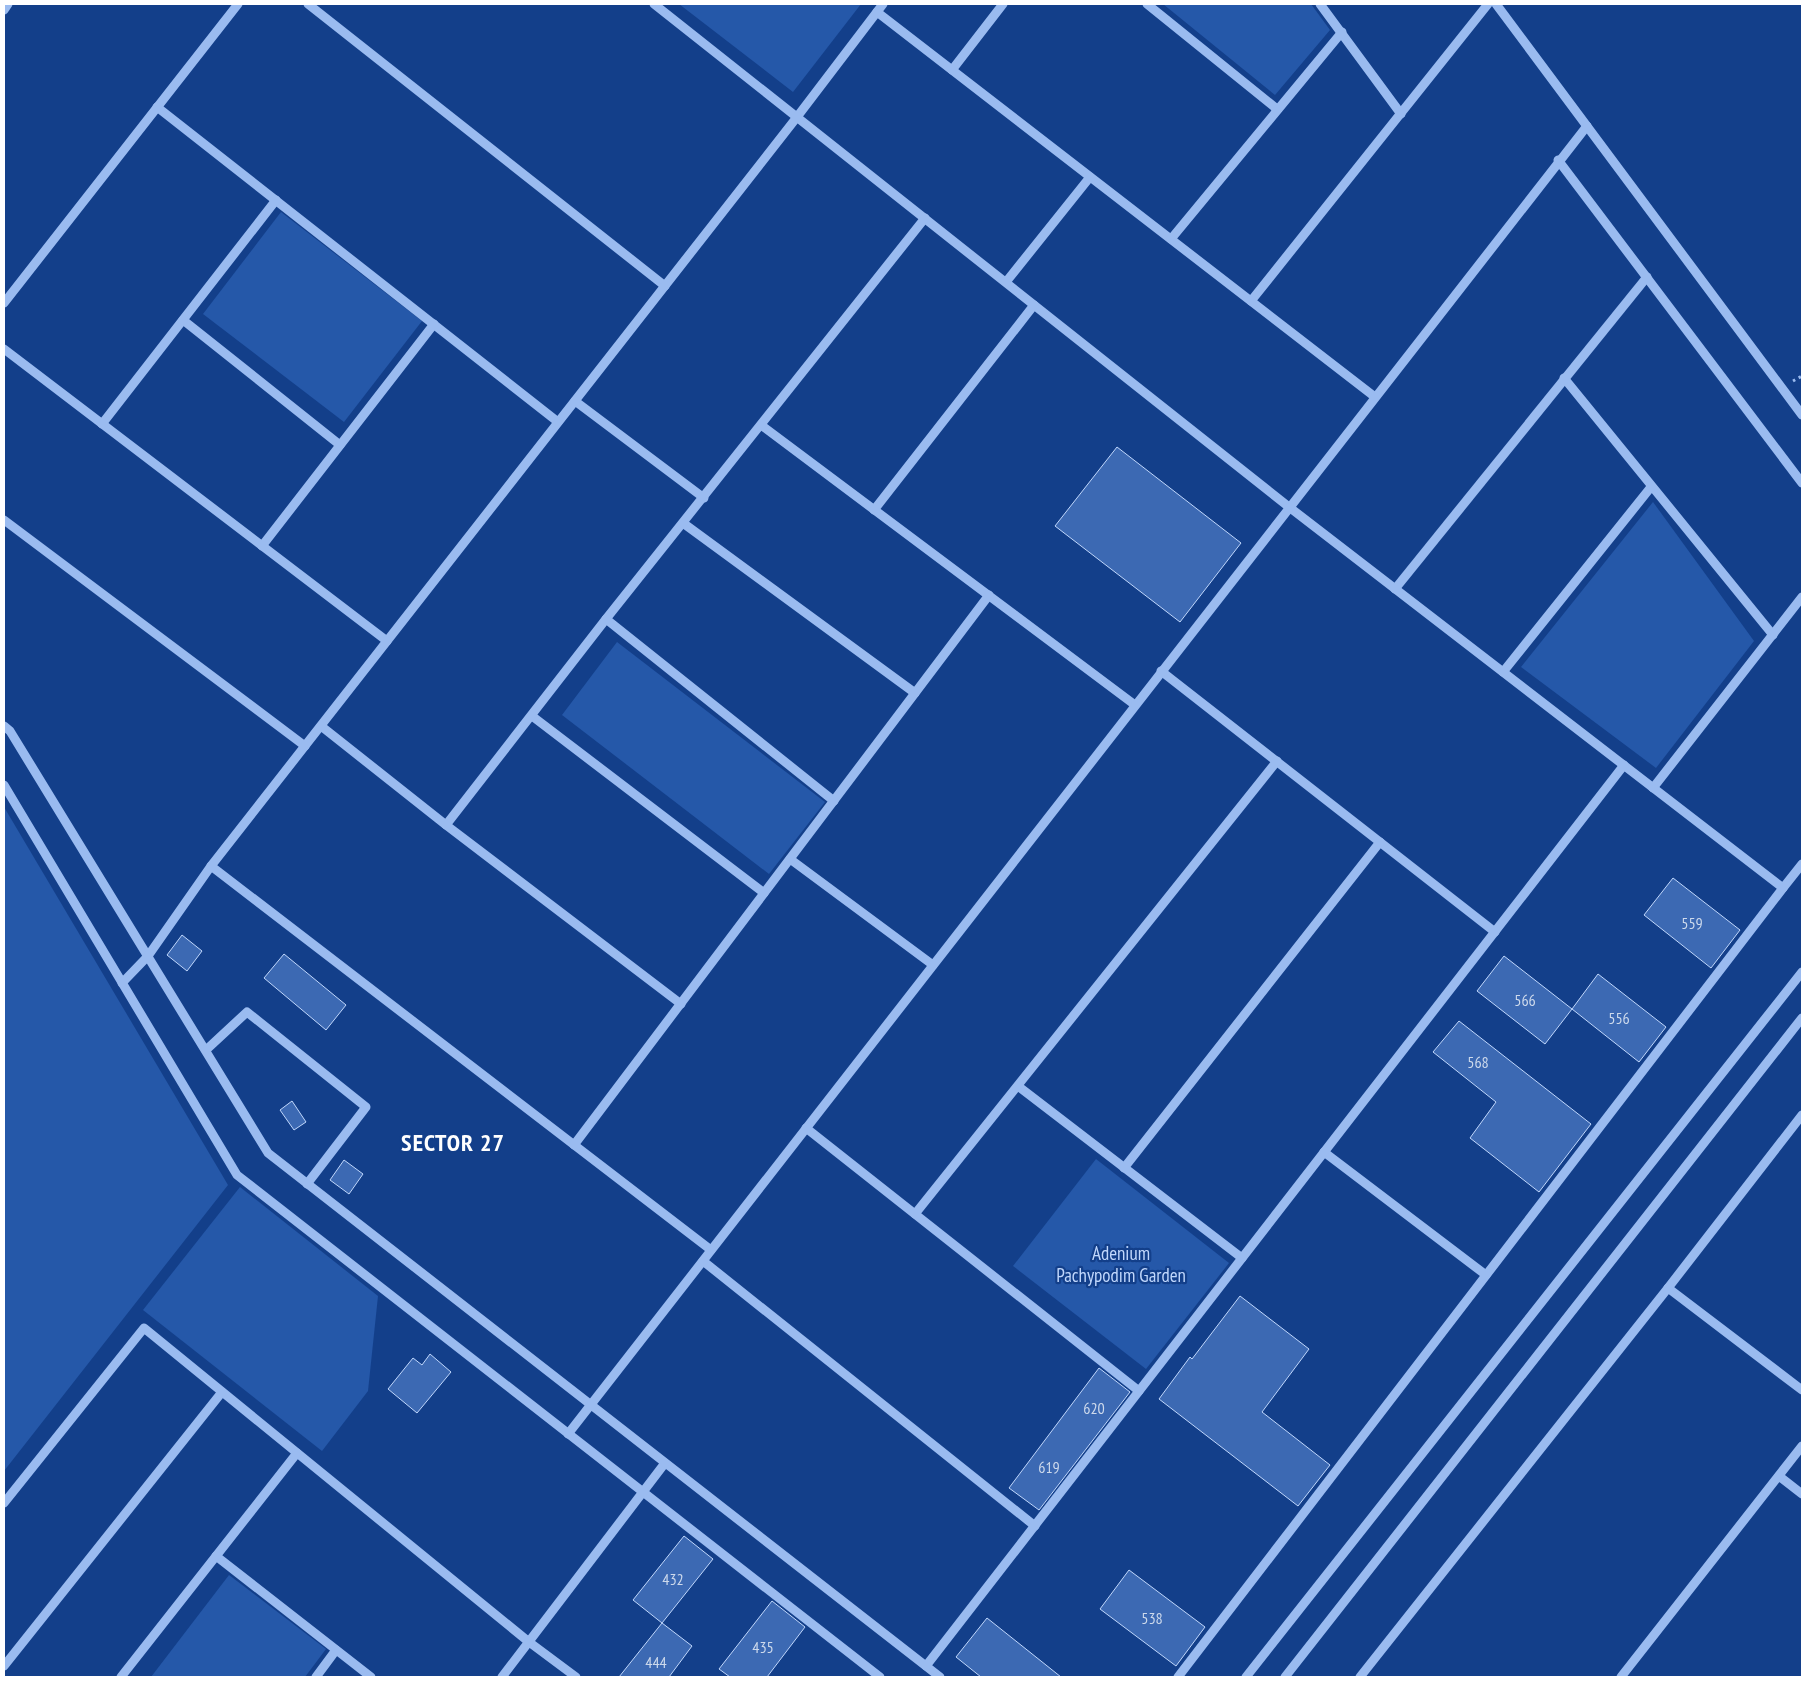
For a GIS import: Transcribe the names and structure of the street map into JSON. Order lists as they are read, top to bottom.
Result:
{
  "districts": ["SECTOR 27"],
  "parks": ["Adenium Pachypodim Garden"],
  "house_numbers": [
    "559",
    "566",
    "556",
    "568",
    "620",
    "619",
    "432",
    "538",
    "435",
    "444"
  ]
}
